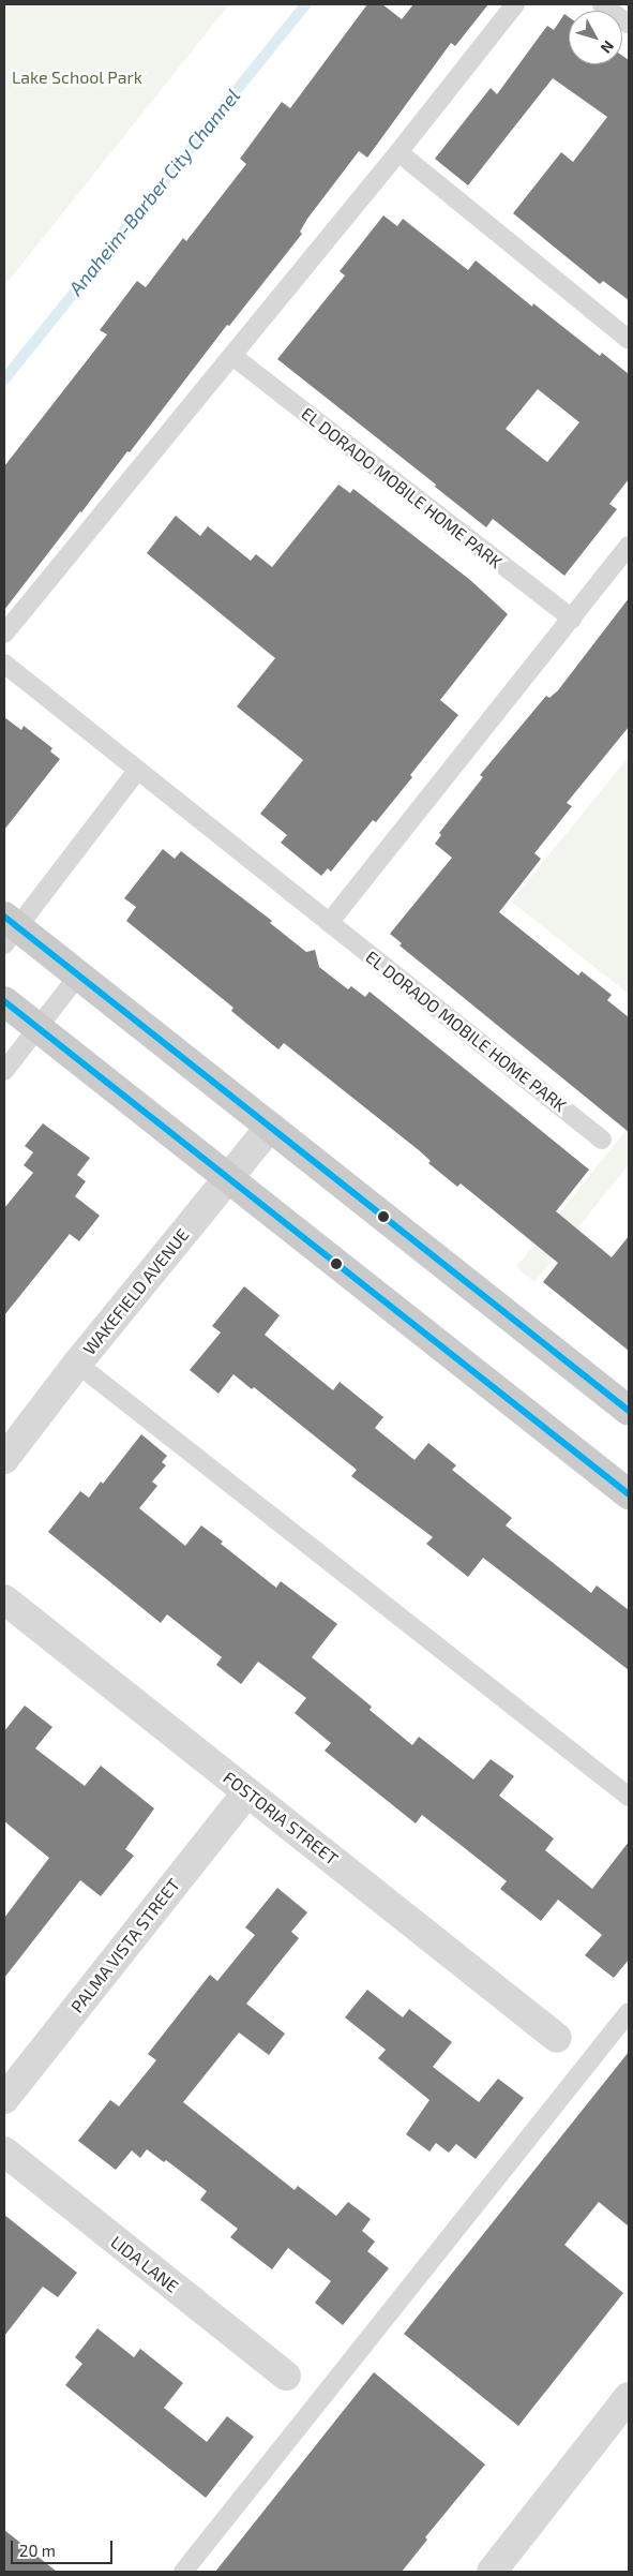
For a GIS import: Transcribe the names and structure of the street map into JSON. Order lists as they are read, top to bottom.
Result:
{
  "streets": {
    "street": [
      "WAKEFIELD AVENUE",
      "FOSTORIA STREET",
      "PALMA VISTA STREET",
      "LIDA LANE"
    ],
    "lane": ["EL DORADO MOBILE HOME PARK"]
  },
  "crossings": [
    ["FOSTORIA STREET", "PALMA VISTA STREET"]
  ],
  "water": ["Anaheim-Barber City Channel"],
  "parks": ["Lake School Park"],
  "scale_bar": "20 m",
  "north": "bottom right"
}
